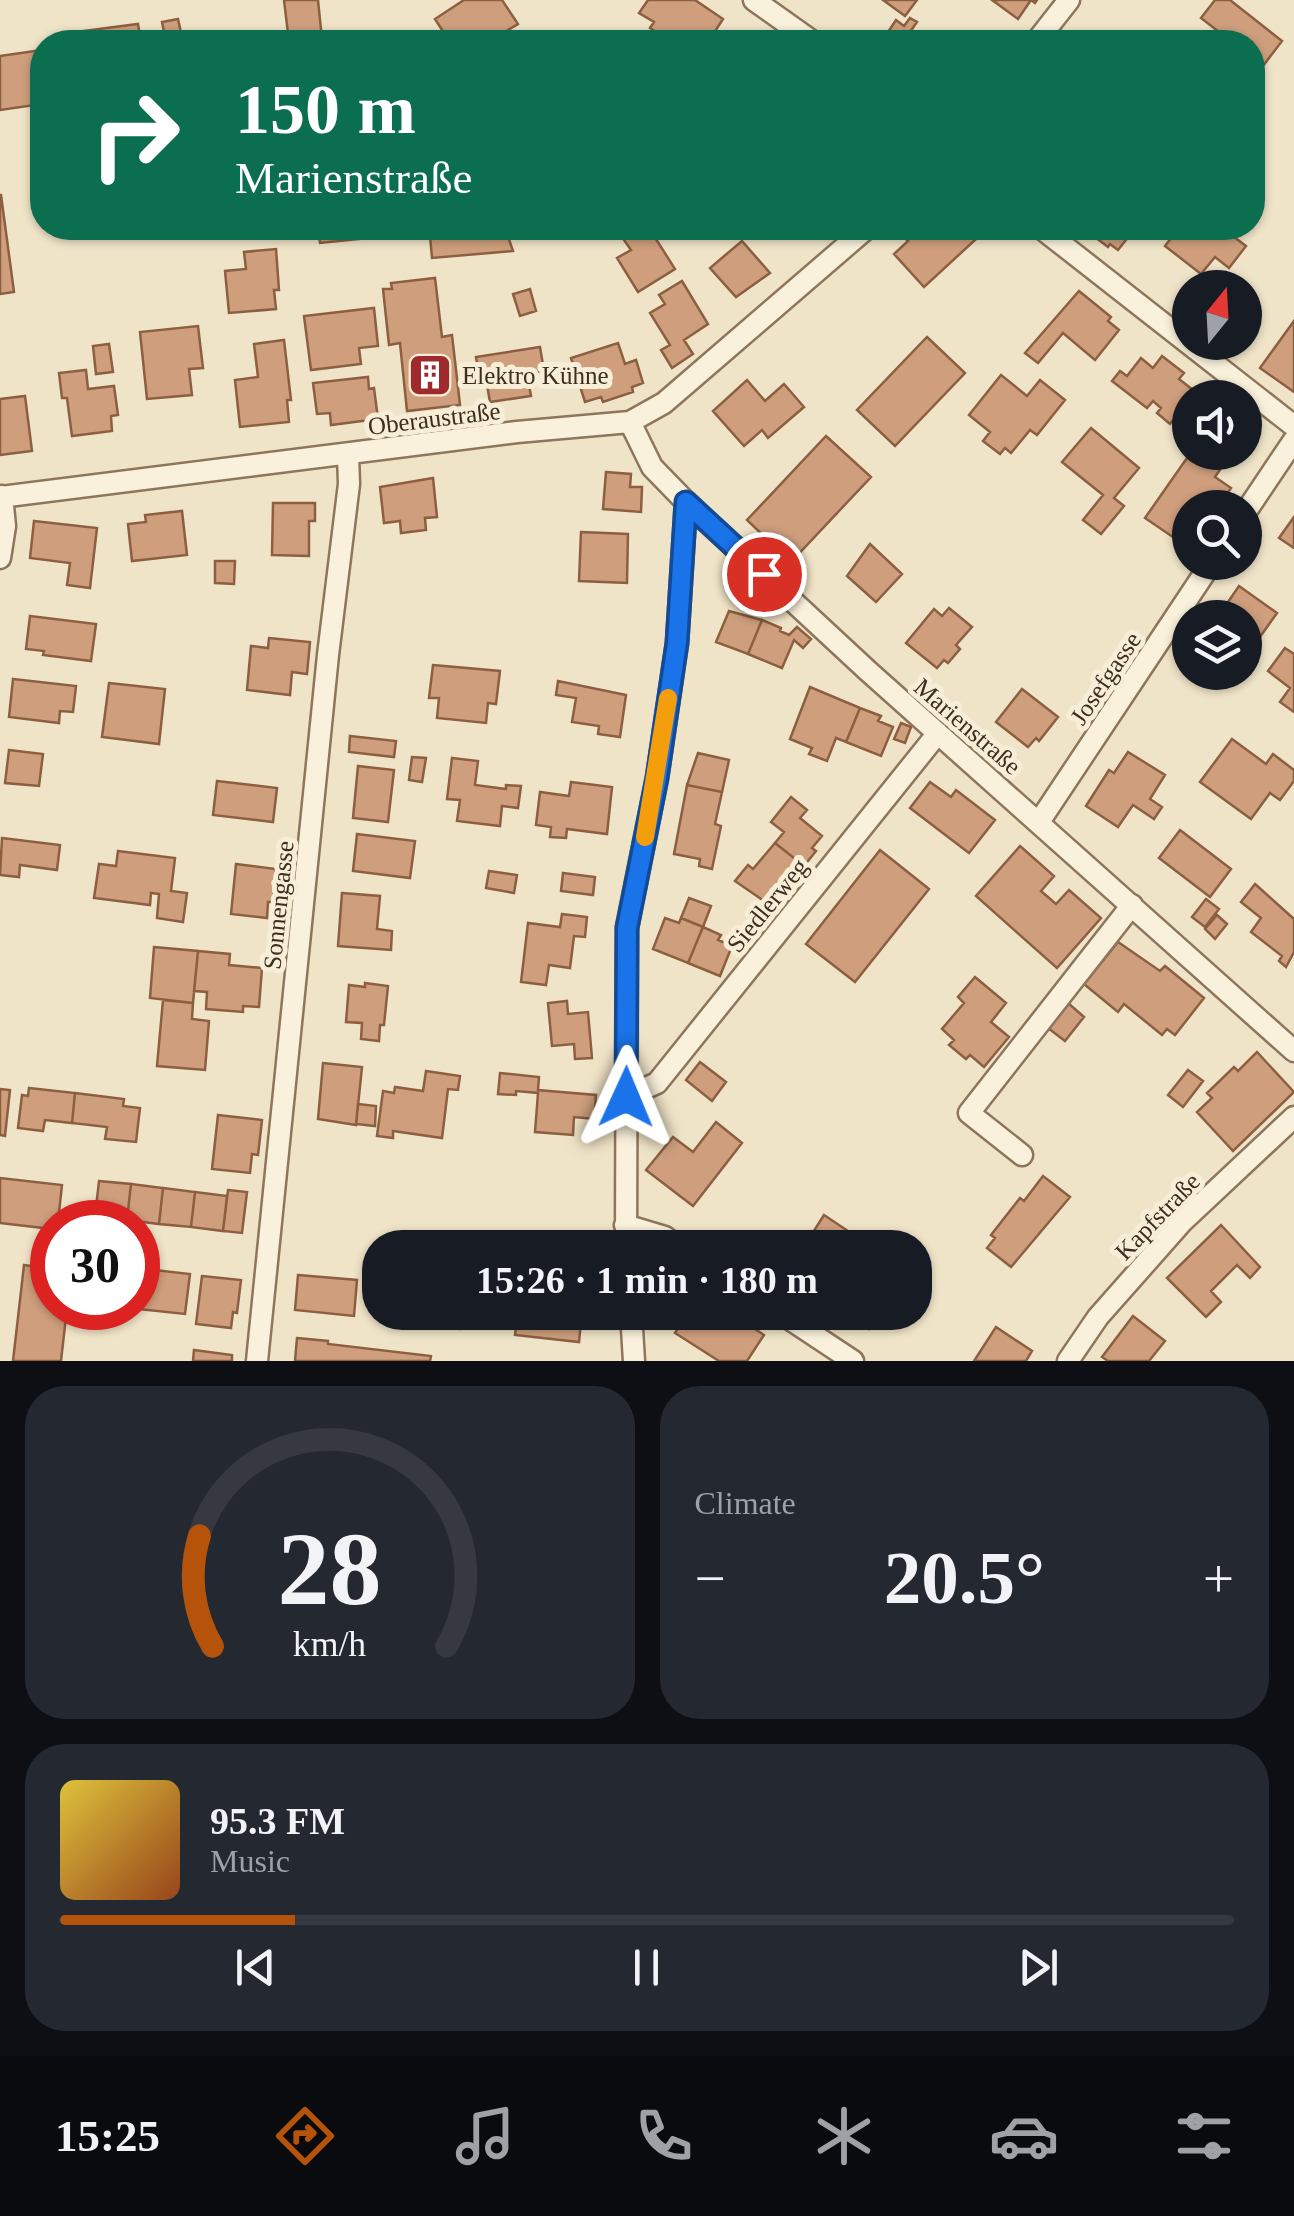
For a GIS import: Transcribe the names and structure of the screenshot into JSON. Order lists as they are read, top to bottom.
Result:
{
  "streets": {
    "street": [
      "Oberaustraße",
      "Josefgasse",
      "Marienstraße",
      "Sonnengasse",
      "Siedlerweg",
      "Kapfstraße"
    ]
  },
  "crossings": [
    ["Oberaustraße", "Marienstraße"],
    ["Oberaustraße", "Sonnengasse"],
    ["Josefgasse", "Marienstraße"],
    ["Marienstraße", "Siedlerweg"]
  ],
  "places": {
    "building": ["Elektro Kühne"]
  },
  "north": "top",
  "page": {
    "turn": ["150 m", "Marienstraße"],
    "limit": "30",
    "trip": "15:26 · 1 min · 180 m",
    "tile": "Climate",
    "heat": ["−", "20.5°", "+"],
    "song": ["95.3 FM", "Music"],
    "tabs": "15:25",
    "gauge": ["28", "km/h"]
  }
}
